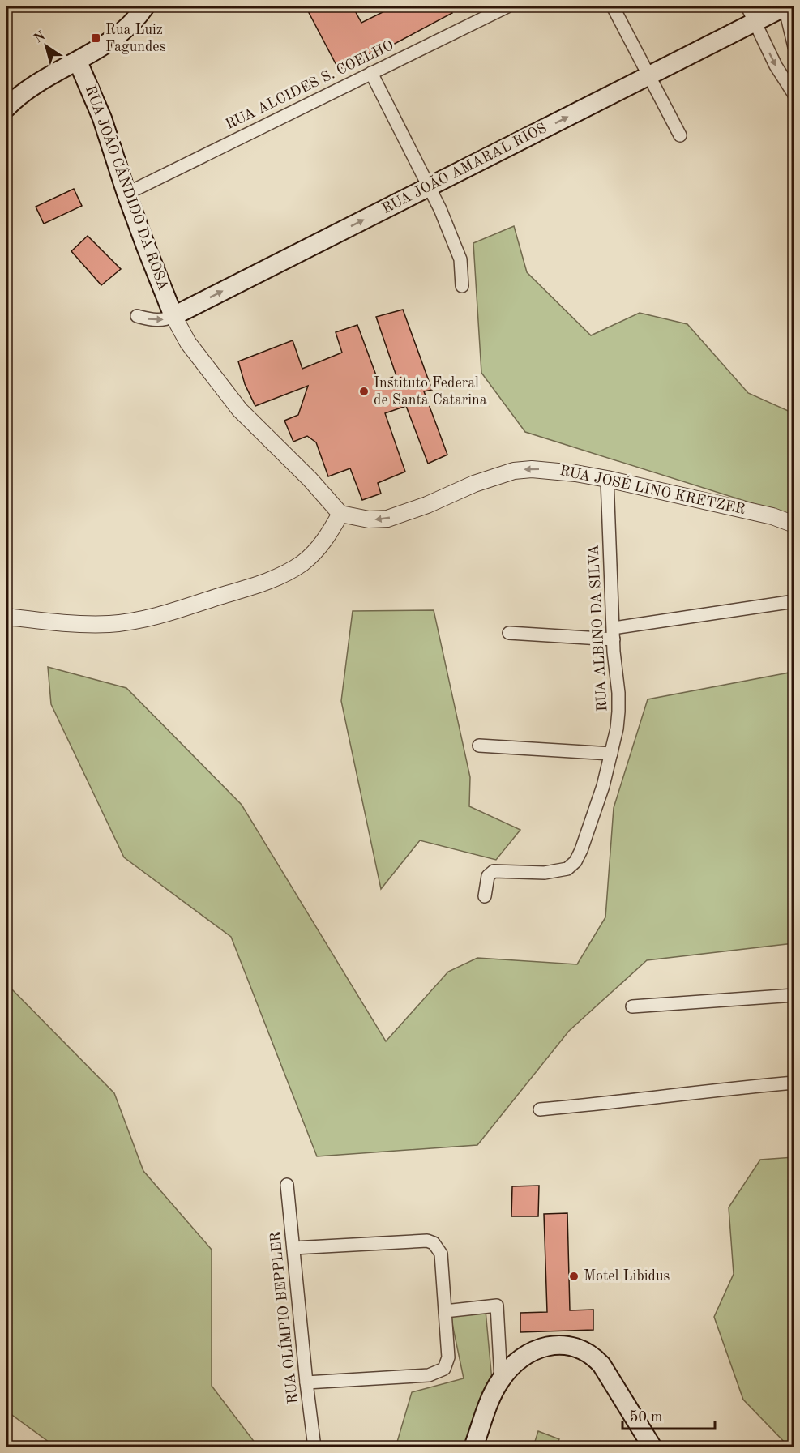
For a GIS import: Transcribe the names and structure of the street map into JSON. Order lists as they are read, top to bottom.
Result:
{
  "streets": {
    "main road": ["RUA JOÃO AMARAL RIOS", "RUA JOÃO CÂNDIDO DA ROSA"],
    "street": [
      "RUA ALCIDES S. COELHO",
      "RUA JOSÉ LINO KRETZER",
      "RUA ALBINO DA SILVA",
      "RUA OLÍMPIO BEPPLER"
    ]
  },
  "crossings": [
    ["RUA ALCIDES S. COELHO", "RUA JOÃO CÂNDIDO DA ROSA"],
    ["RUA JOÃO AMARAL RIOS", "RUA JOÃO CÂNDIDO DA ROSA"],
    ["RUA JOSÉ LINO KRETZER", "RUA ALBINO DA SILVA"]
  ],
  "one_way": ["RUA JOÃO AMARAL RIOS", "RUA JOSÉ LINO KRETZER"],
  "places": {
    "transit": ["Rua Luiz Fagundes"],
    "other": ["Instituto Federal de Santa Catarina", "Motel Libidus"]
  },
  "scale_bar": "50 m",
  "north": "top left"
}
